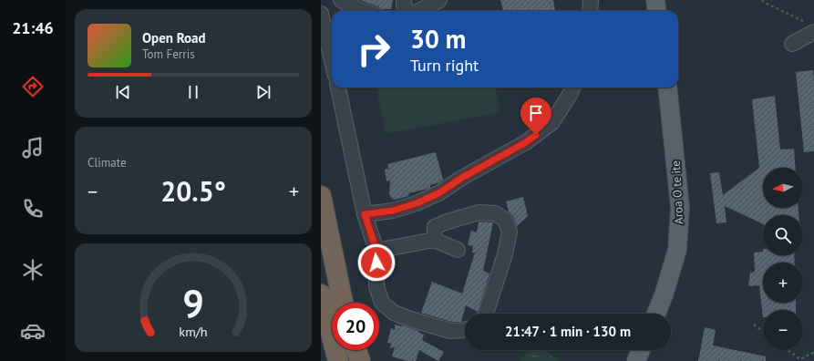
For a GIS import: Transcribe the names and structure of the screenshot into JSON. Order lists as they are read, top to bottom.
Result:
{
  "streets": {
    "main road": ["Aroa O te ite"]
  },
  "north": "left",
  "page": {
    "tabs": "21:46",
    "turn": ["30 m", "Turn right"],
    "song": ["Open Road", "Tom Ferris"],
    "tile": "Climate",
    "map_buttons": ["+", "−"],
    "heat": ["−", "20.5°", "+"],
    "limit": "20",
    "trip": "21:47 · 1 min · 130 m",
    "gauge": ["9", "km/h"]
  }
}
